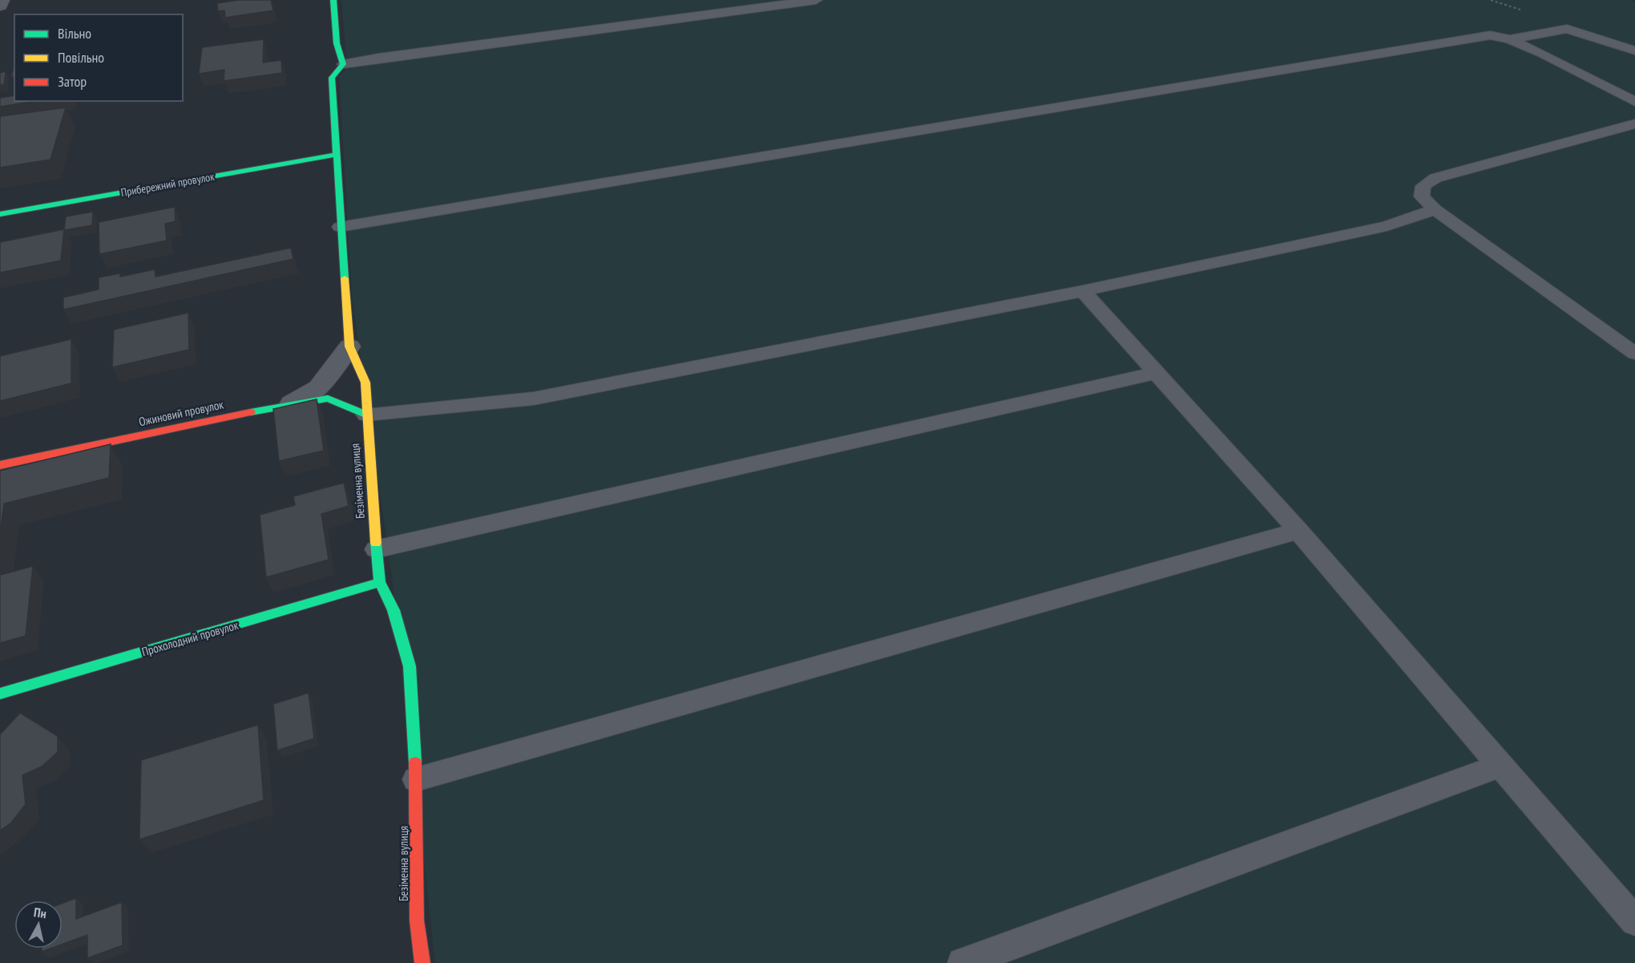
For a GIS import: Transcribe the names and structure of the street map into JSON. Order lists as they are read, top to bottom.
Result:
{
  "streets": {
    "street": [
      "Прибережний провулок",
      "Ожиновий провулок",
      "Безіменна вулиця",
      "Прохолодний провулок"
    ]
  },
  "crossings": [
    ["Прибережний провулок", "Безіменна вулиця"],
    ["Ожиновий провулок", "Безіменна вулиця"],
    ["Безіменна вулиця", "Прохолодний провулок"]
  ],
  "legend": ["Вільно", "Повільно", "Затор"],
  "north": "top"
}
